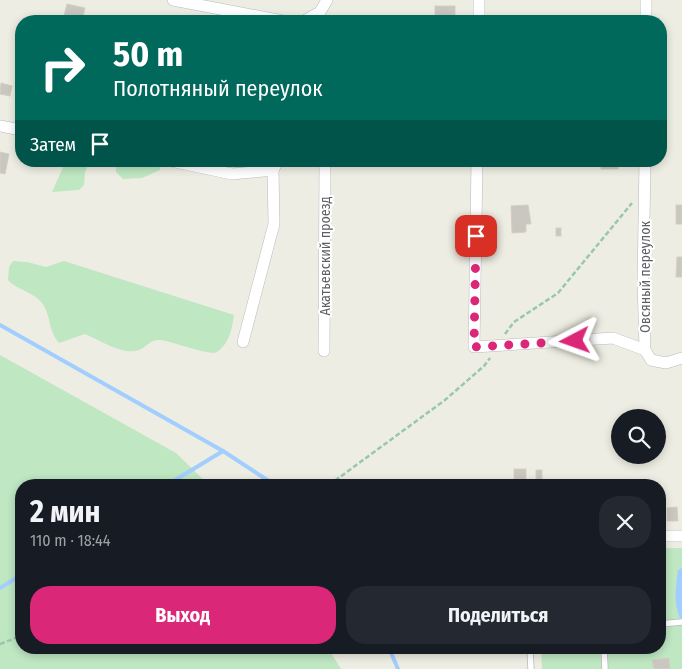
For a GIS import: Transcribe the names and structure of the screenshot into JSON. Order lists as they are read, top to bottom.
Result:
{
  "streets": {
    "street": ["Акатьевский проезд", "Овсяный переулок"]
  },
  "page": {
    "turn": ["50 m", "Полотняный переулок"],
    "then": "Затем",
    "heading": ["2 мин", "110 m · 18:44"],
    "buttons": ["Выход", "Поделиться"]
  }
}
